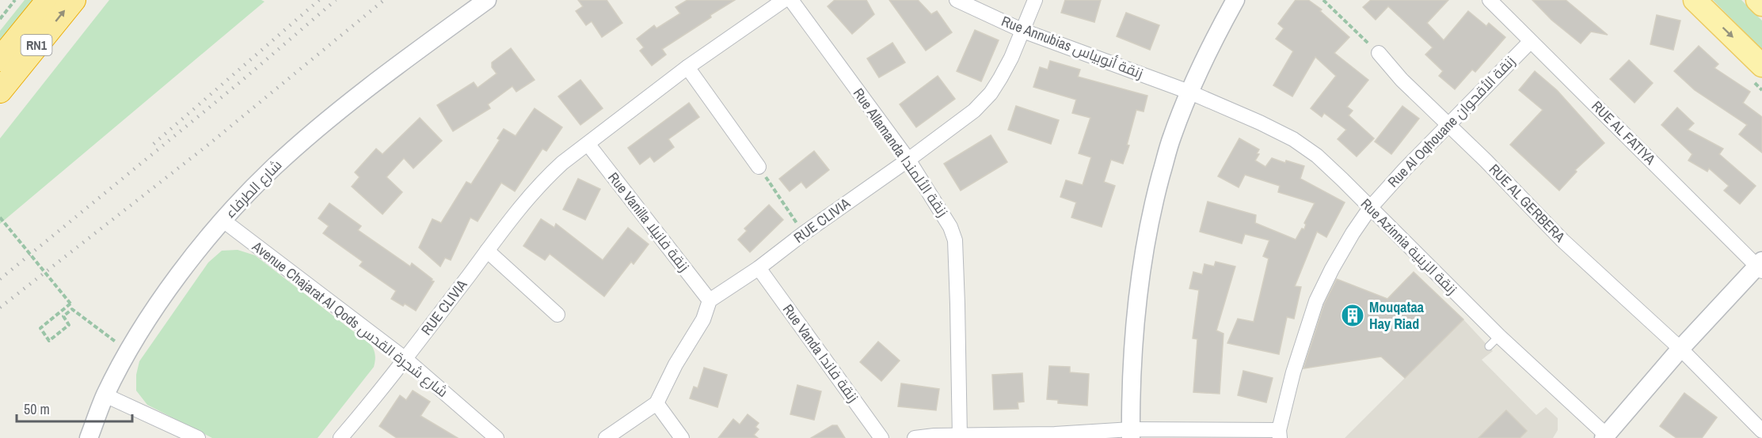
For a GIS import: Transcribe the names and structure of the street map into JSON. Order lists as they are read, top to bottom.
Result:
{
  "streets": {
    "highway": ["RN1"],
    "street": [
      "Rue Annubias زنقة أنوبياس",
      "Rue Al Oqhouane زنقة الأقحوان",
      "RUE AL FATIYA",
      "Rue Allamanda زنقة الألمندا",
      "شارع الطرفاء",
      "RUE AL GERBERA",
      "RUE CLIVIA",
      "Rue Vanilla زنقة فانيلا",
      "Rue Azinnia زنقة الزينية",
      "Avenue Chajarat Al Qods شارع شجرة القدس",
      "Rue Vanda زنقة فاندا"
    ]
  },
  "crossings": [
    ["Rue Annubias زنقة أنوبياس", "RUE CLIVIA"],
    ["Rue Annubias زنقة أنوبياس", "Rue Azinnia زنقة الزينية"],
    ["Rue Al Oqhouane زنقة الأقحوان", "RUE AL FATIYA"],
    ["Rue Al Oqhouane زنقة الأقحوان", "RUE AL GERBERA"],
    ["Rue Al Oqhouane زنقة الأقحوان", "Rue Azinnia زنقة الزينية"],
    ["Rue Allamanda زنقة الألمندا", "RUE CLIVIA"],
    ["شارع الطرفاء", "Avenue Chajarat Al Qods شارع شجرة القدس"],
    ["RUE CLIVIA", "Rue Vanilla زنقة فانيلا"],
    ["RUE CLIVIA", "Avenue Chajarat Al Qods شارع شجرة القدس"],
    ["RUE CLIVIA", "Rue Vanda زنقة فاندا"]
  ],
  "places": {
    "building": ["Mouqataa Hay Riad"]
  },
  "scale_bar": "50 m"
}
